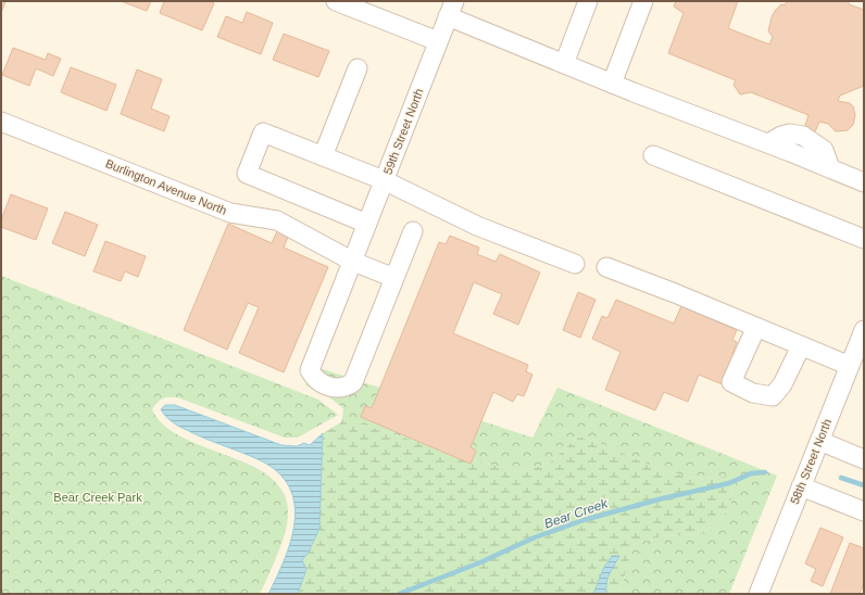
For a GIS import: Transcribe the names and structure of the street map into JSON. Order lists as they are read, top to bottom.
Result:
{
  "streets": {
    "street": ["59th Street North", "Burlington Avenue North", "58th Street North"]
  },
  "crossings": [
    ["59th Street North", "Burlington Avenue North"]
  ],
  "water": ["Bear Creek"],
  "parks": ["Bear Creek Park"]
}
